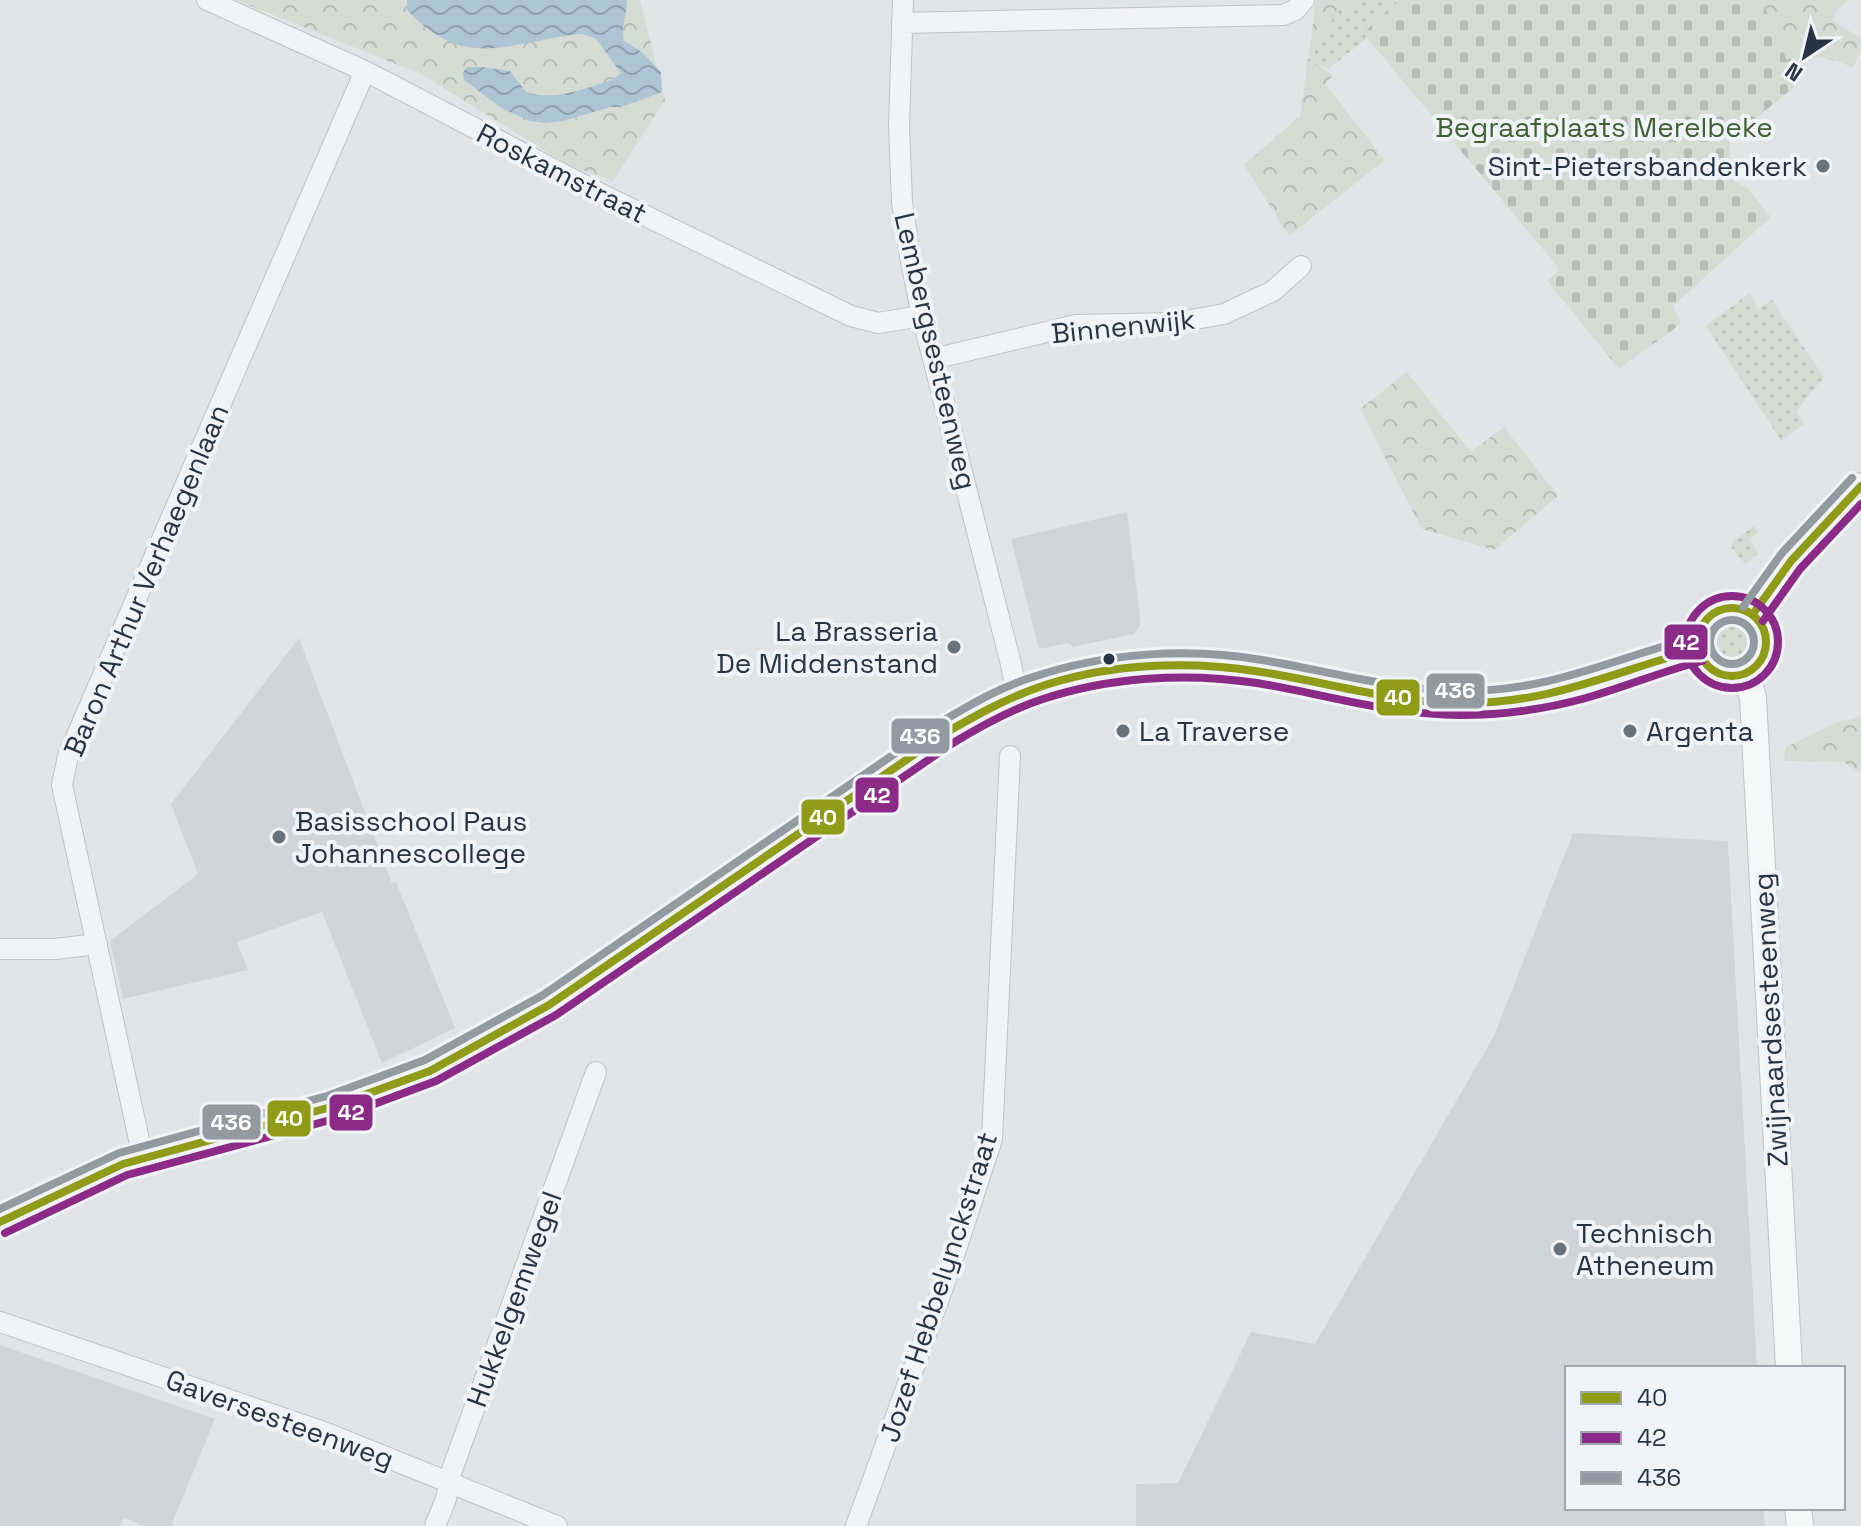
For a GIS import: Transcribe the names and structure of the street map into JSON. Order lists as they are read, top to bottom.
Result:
{
  "streets": {
    "main road": ["Zwijnaardsesteenweg"],
    "street": [
      "Roskamstraat",
      "Binnenwijk",
      "Lembergsesteenweg",
      "Baron Arthur Verhaegenlaan",
      "Jozef Hebbelynckstraat",
      "Hukkelgemwegel",
      "Gaversesteenweg"
    ]
  },
  "crossings": [
    ["Roskamstraat", "Lembergsesteenweg"],
    ["Roskamstraat", "Baron Arthur Verhaegenlaan"],
    ["Binnenwijk", "Lembergsesteenweg"],
    ["Hukkelgemwegel", "Gaversesteenweg"]
  ],
  "parks": ["Begraafplaats Merelbeke"],
  "places": [
    "Sint-Pietersbandenkerk",
    "La Brasseria De Middenstand",
    "La Traverse",
    "Argenta",
    "Basisschool Paus Johannescollege",
    "Technisch Atheneum"
  ],
  "lines": ["transit line 436", "transit line 40", "transit line 42"],
  "legend": ["40", "42", "436"],
  "north": "bottom left"
}
